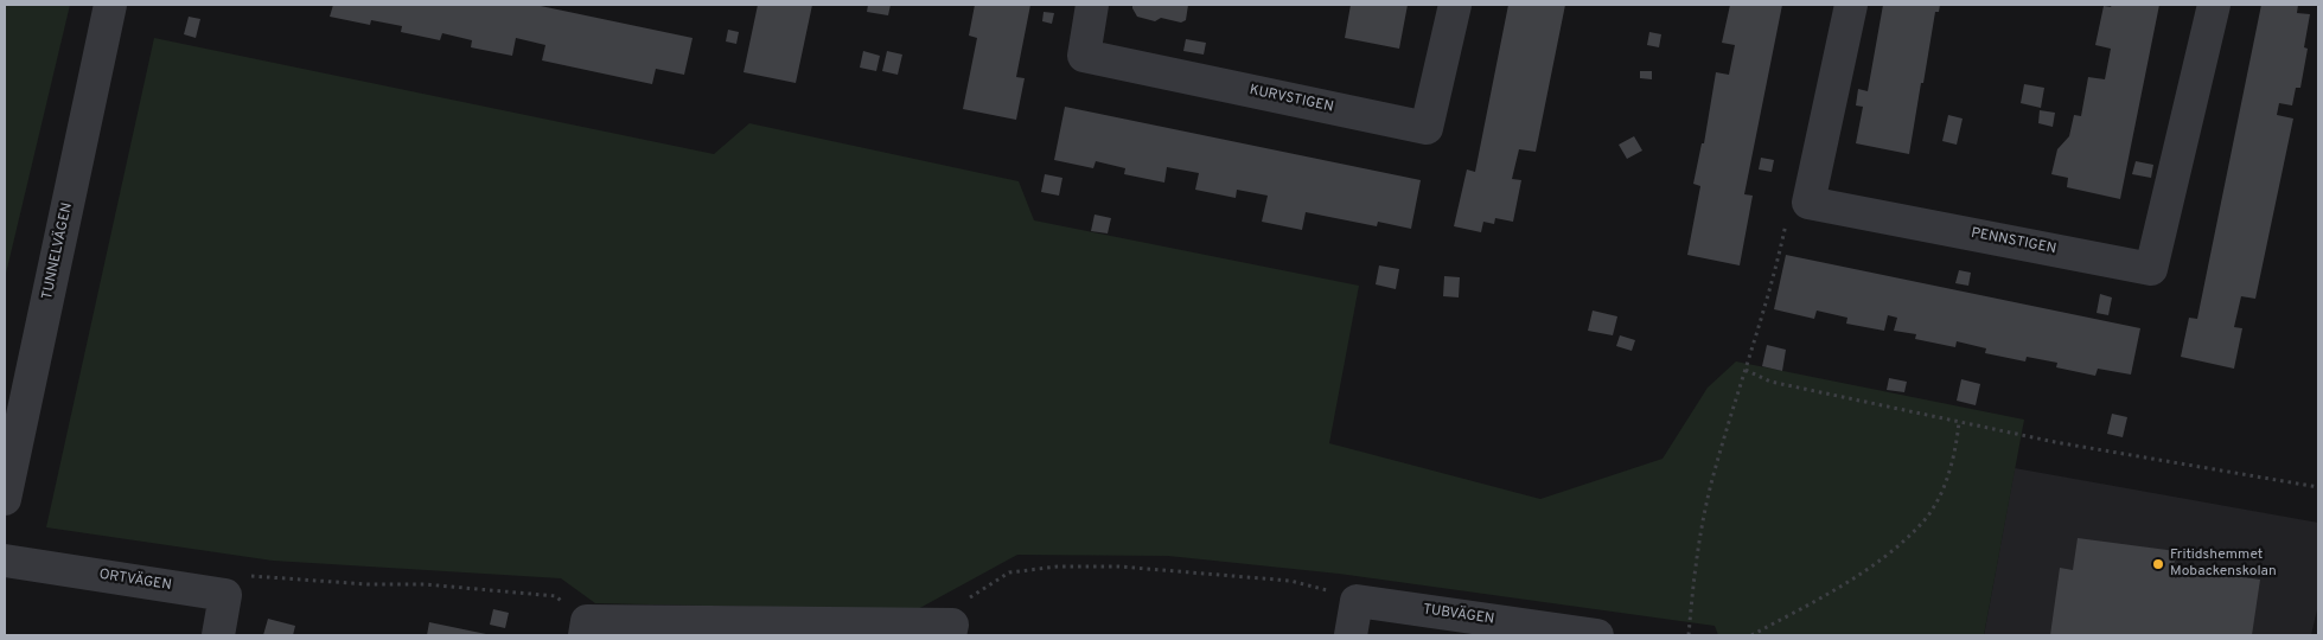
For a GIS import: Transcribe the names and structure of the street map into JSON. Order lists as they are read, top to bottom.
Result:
{
  "streets": {
    "street": [
      "KURVSTIGEN",
      "PENNSTIGEN",
      "TUNNELVÄGEN",
      "ORTVÄGEN",
      "TUBVÄGEN"
    ]
  },
  "places": ["Fritidshemmet Mobackenskolan"]
}
